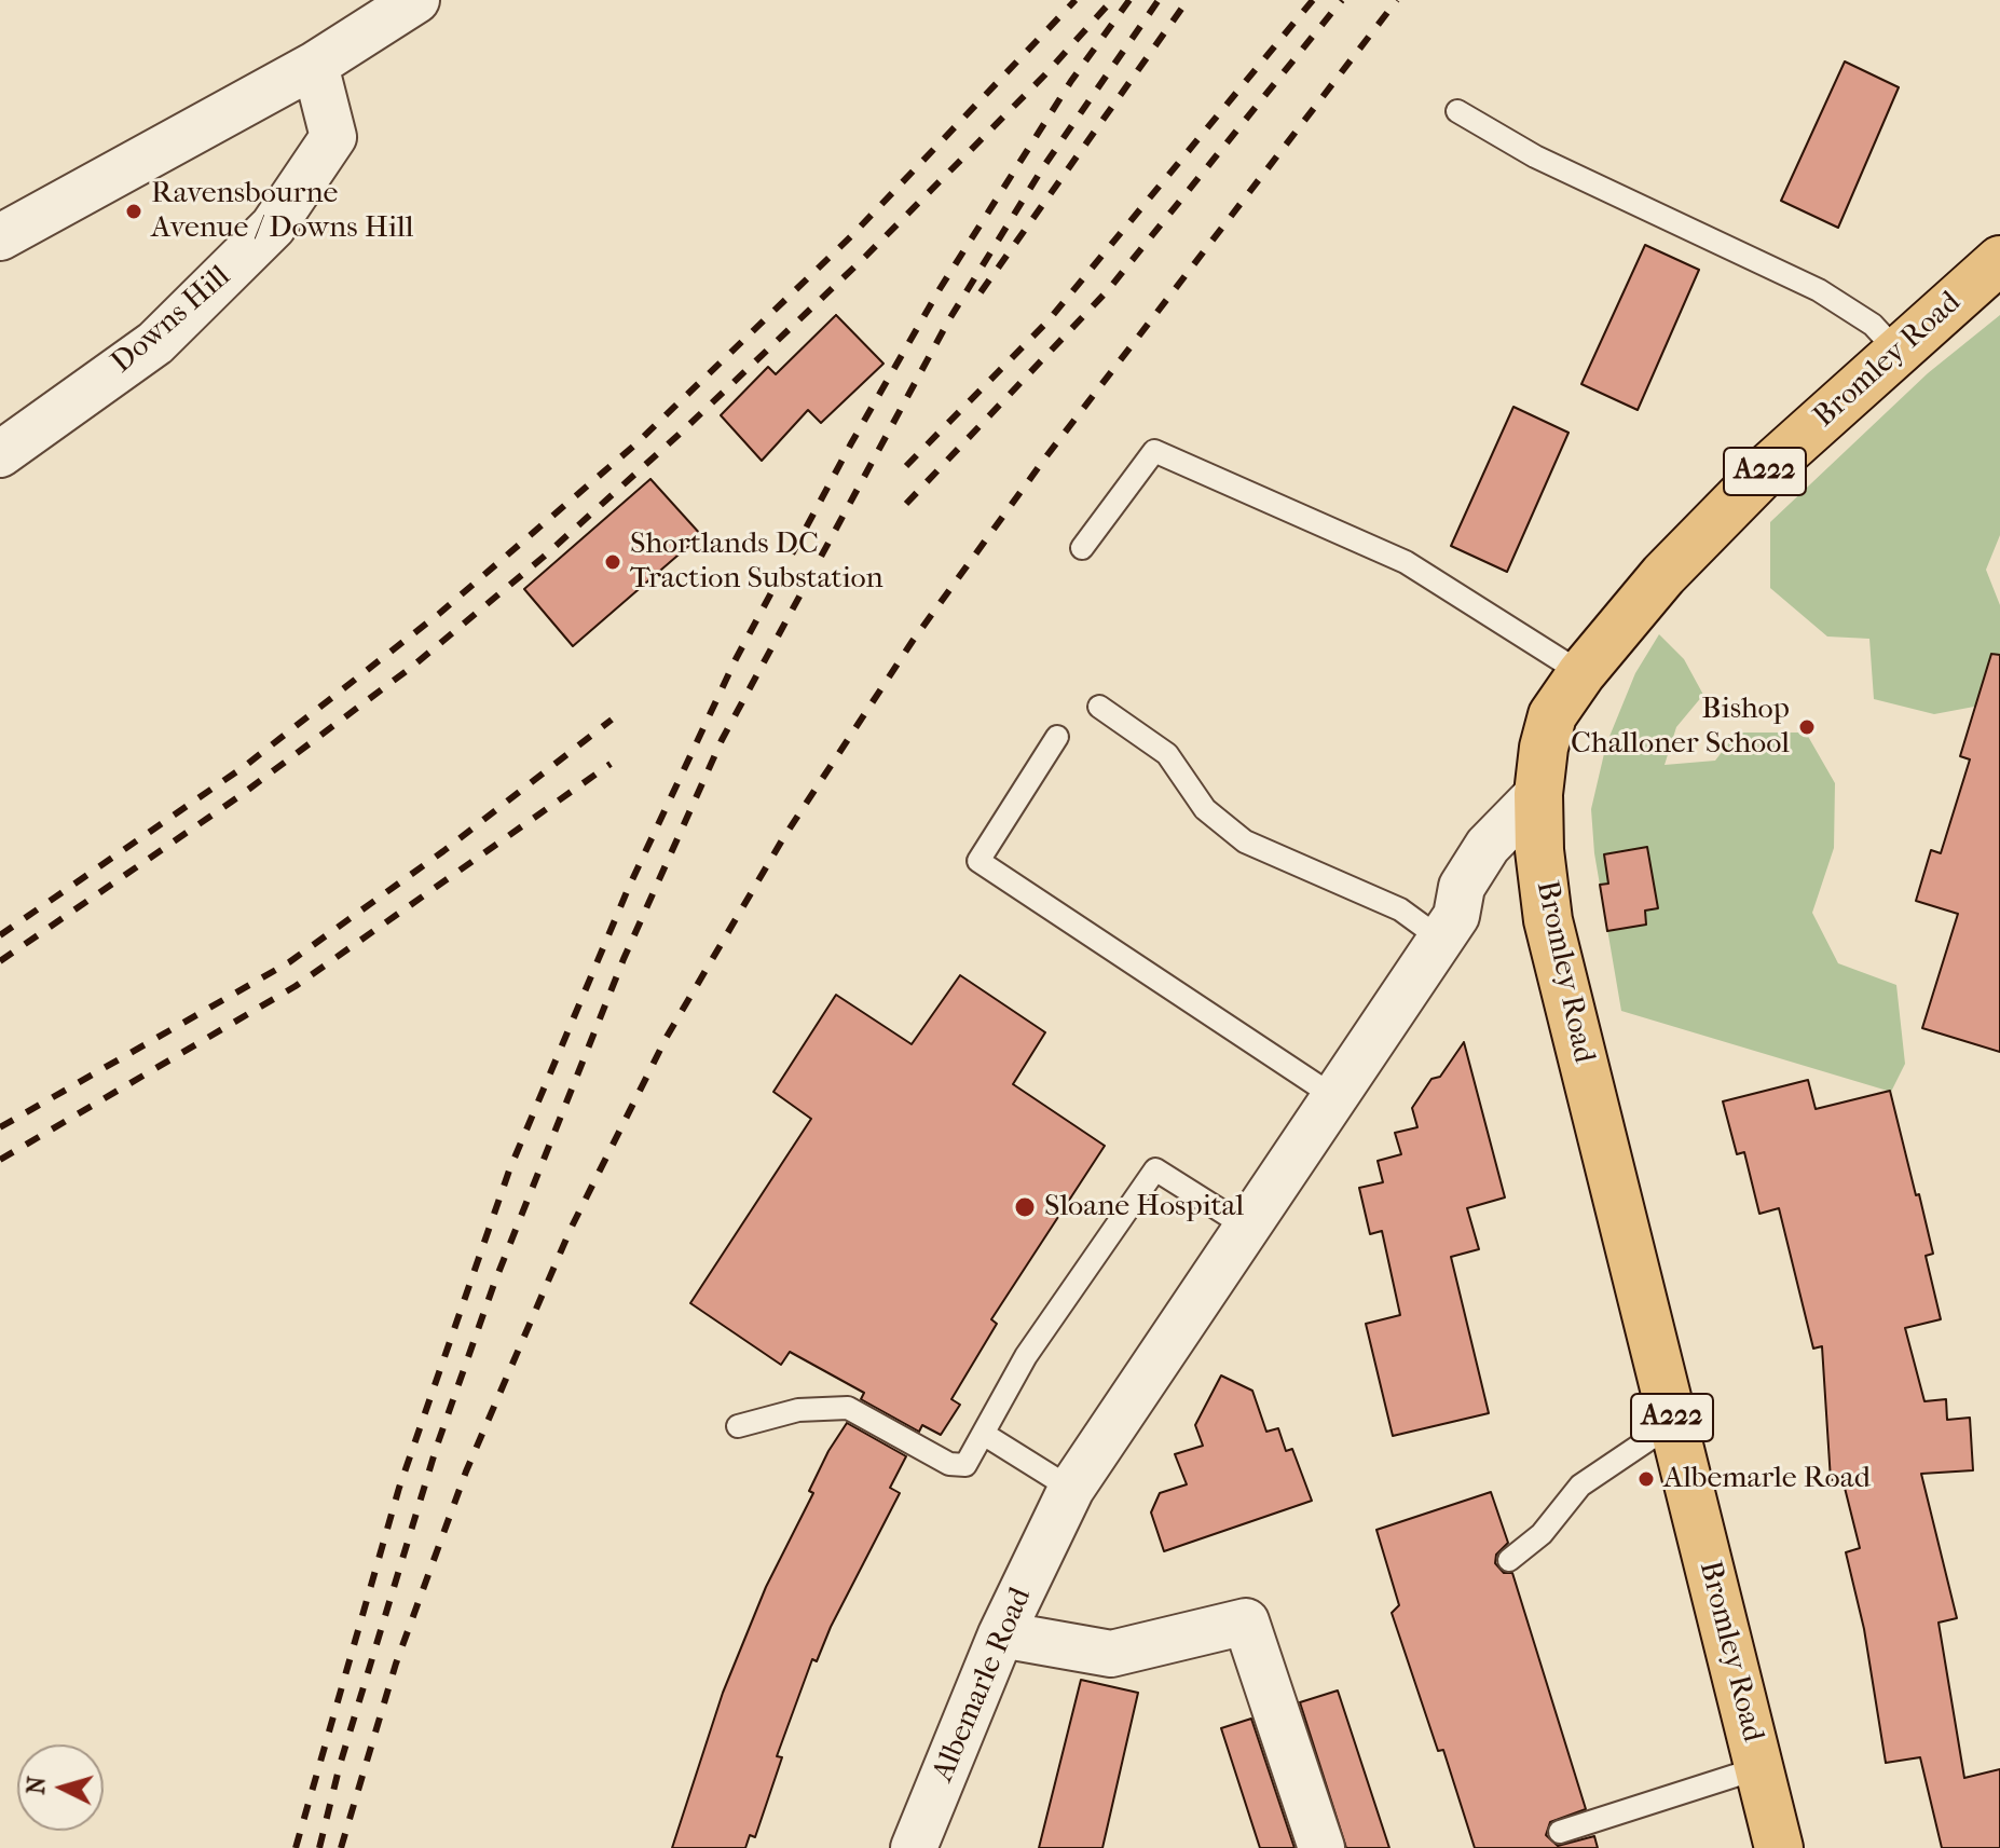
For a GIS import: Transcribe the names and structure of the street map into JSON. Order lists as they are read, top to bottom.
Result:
{
  "streets": {
    "main road": ["Bromley Road", "A222"],
    "street": ["Downs Hill", "Albemarle Road"]
  },
  "crossings": [
    ["Bromley Road", "Albemarle Road"]
  ],
  "places": [
    "Ravensbourne Avenue / Downs Hill",
    "Shortlands DC Traction Substation",
    "Bishop Challoner School",
    "Sloane Hospital",
    "Albemarle Road"
  ],
  "north": "left"
}
